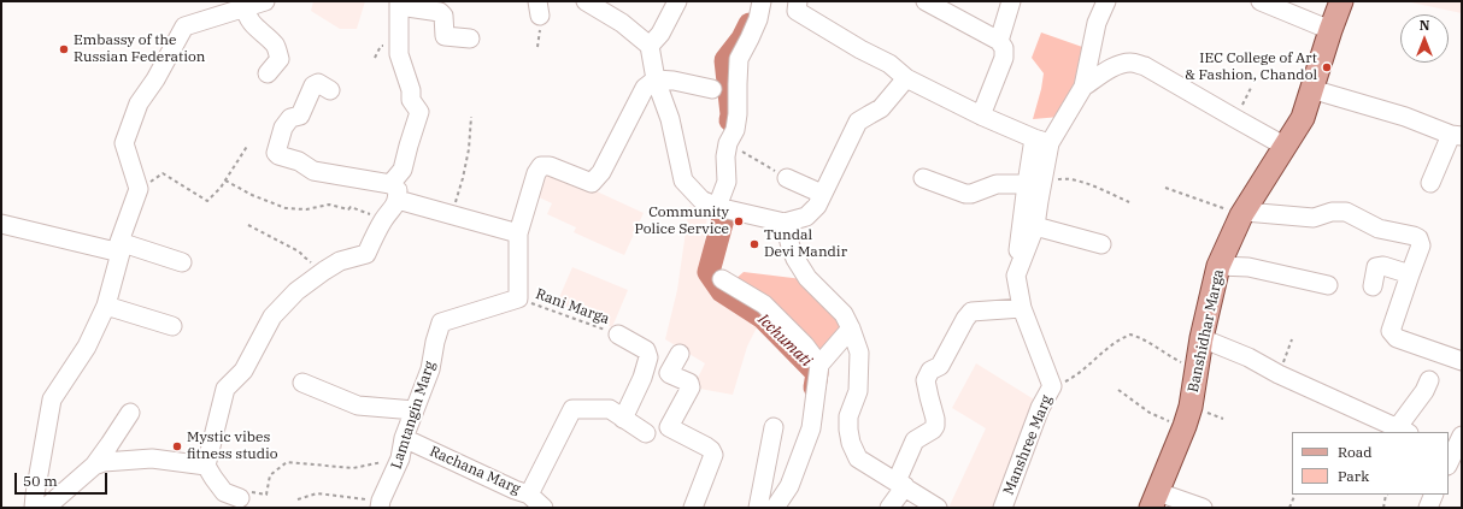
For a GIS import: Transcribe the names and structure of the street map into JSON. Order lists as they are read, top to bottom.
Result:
{
  "streets": {
    "main road": ["Banshidhar Marga"],
    "street": ["Lamtangin Marg", "Manshree Marg", "Rachana Marg"],
    "path": ["Rani Marga"]
  },
  "crossings": [
    ["Rani Marga", "Lamtangin Marg"],
    ["Lamtangin Marg", "Rachana Marg"]
  ],
  "water": ["Icchumati"],
  "places": [
    "Embassy of the Russian Federation",
    "IEC College of Art & Fashion, Chandol",
    "Community Police Service",
    "Tundal Devi Mandir",
    "Mystic vibes fitness studio"
  ],
  "legend": ["Road", "Park"],
  "scale_bar": "50 m",
  "north": "top"
}
